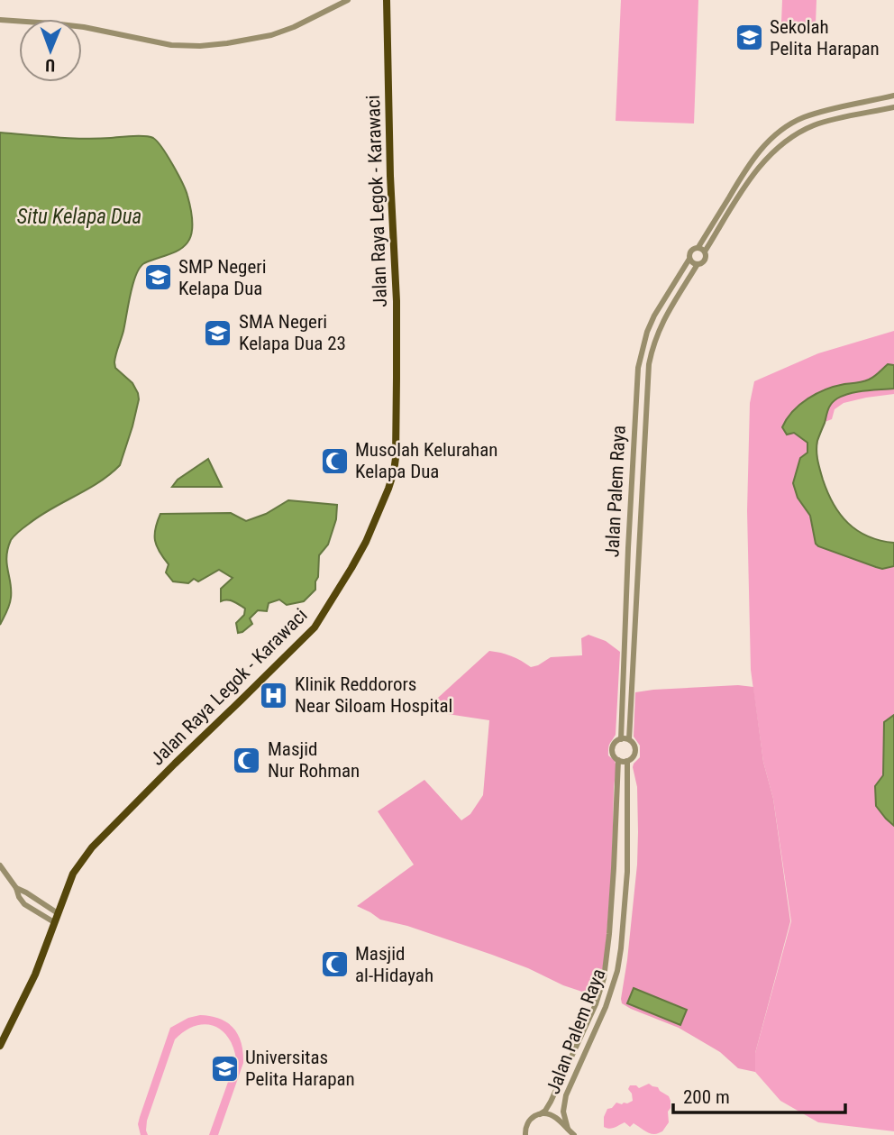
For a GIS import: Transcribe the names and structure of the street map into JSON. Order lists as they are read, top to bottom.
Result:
{
  "streets": {
    "main road": ["Jalan Raya Legok - Karawaci"],
    "street": ["Jalan Palem Raya"]
  },
  "water": ["Situ Kelapa Dua"],
  "places": {
    "school or university": [
      "Sekolah Pelita Harapan",
      "SMP Negeri Kelapa Dua",
      "SMA Negeri Kelapa Dua 23",
      "Universitas Pelita Harapan"
    ],
    "mosque": ["Musolah Kelurahan Kelapa Dua", "Masjid Nur Rohman", "Masjid al-Hidayah"],
    "hospital": ["Klinik Reddorors Near Siloam Hospital"]
  },
  "scale_bar": "200 m",
  "north": "bottom"
}
